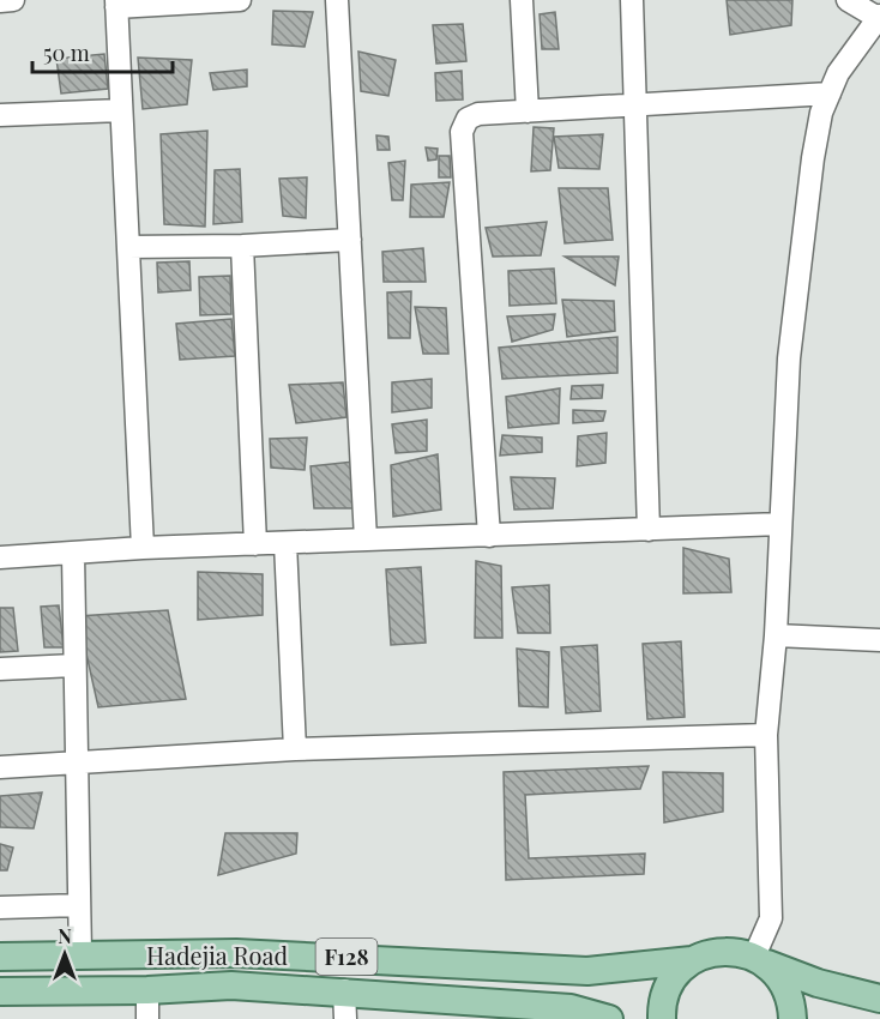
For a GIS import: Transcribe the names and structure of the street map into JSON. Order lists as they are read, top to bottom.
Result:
{
  "streets": {
    "main road": ["Hadejia Road", "F128"]
  },
  "crossings": [
    ["Hadejia Road", "F128"]
  ],
  "scale_bar": "50 m",
  "north": "top"
}
